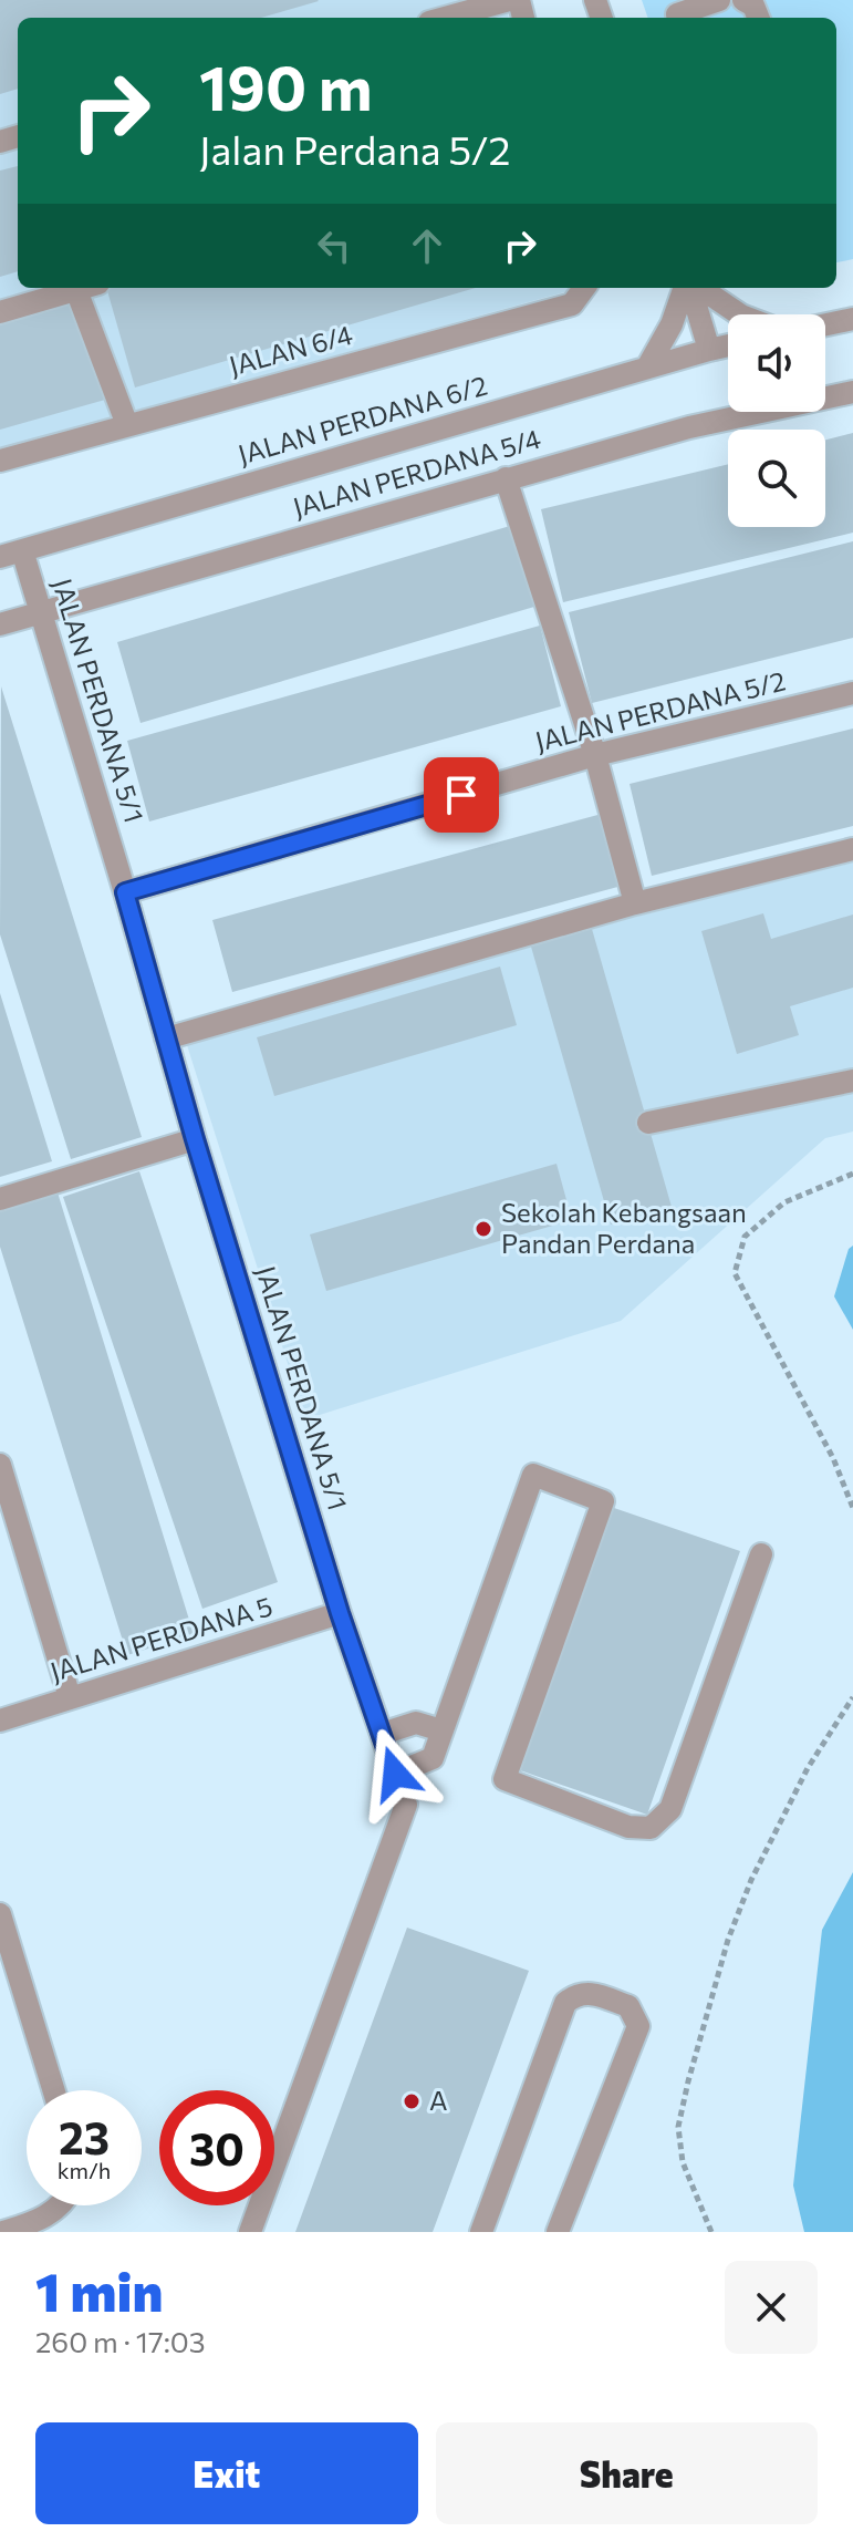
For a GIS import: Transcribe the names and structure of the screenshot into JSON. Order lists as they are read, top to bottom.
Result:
{
  "streets": {
    "street": [
      "JALAN 6/4",
      "JALAN PERDANA 6/2",
      "JALAN PERDANA 5/4",
      "JALAN PERDANA 5/1",
      "JALAN PERDANA 5/2",
      "JALAN PERDANA 5"
    ]
  },
  "crossings": [
    ["JALAN PERDANA 6/2", "JALAN PERDANA 5/1"],
    ["JALAN PERDANA 5/4", "JALAN PERDANA 5/1"],
    ["JALAN PERDANA 5/1", "JALAN PERDANA 5/2"],
    ["JALAN PERDANA 5/1", "JALAN PERDANA 5"]
  ],
  "places": ["Sekolah Kebangsaan Pandan Perdana", "A"],
  "page": {
    "turn": ["190 m", "Jalan Perdana 5/2"],
    "speed": "23 km/h",
    "limit": "30",
    "heading": ["1 min", "260 m · 17:03"],
    "buttons": ["Exit", "Share"]
  }
}
